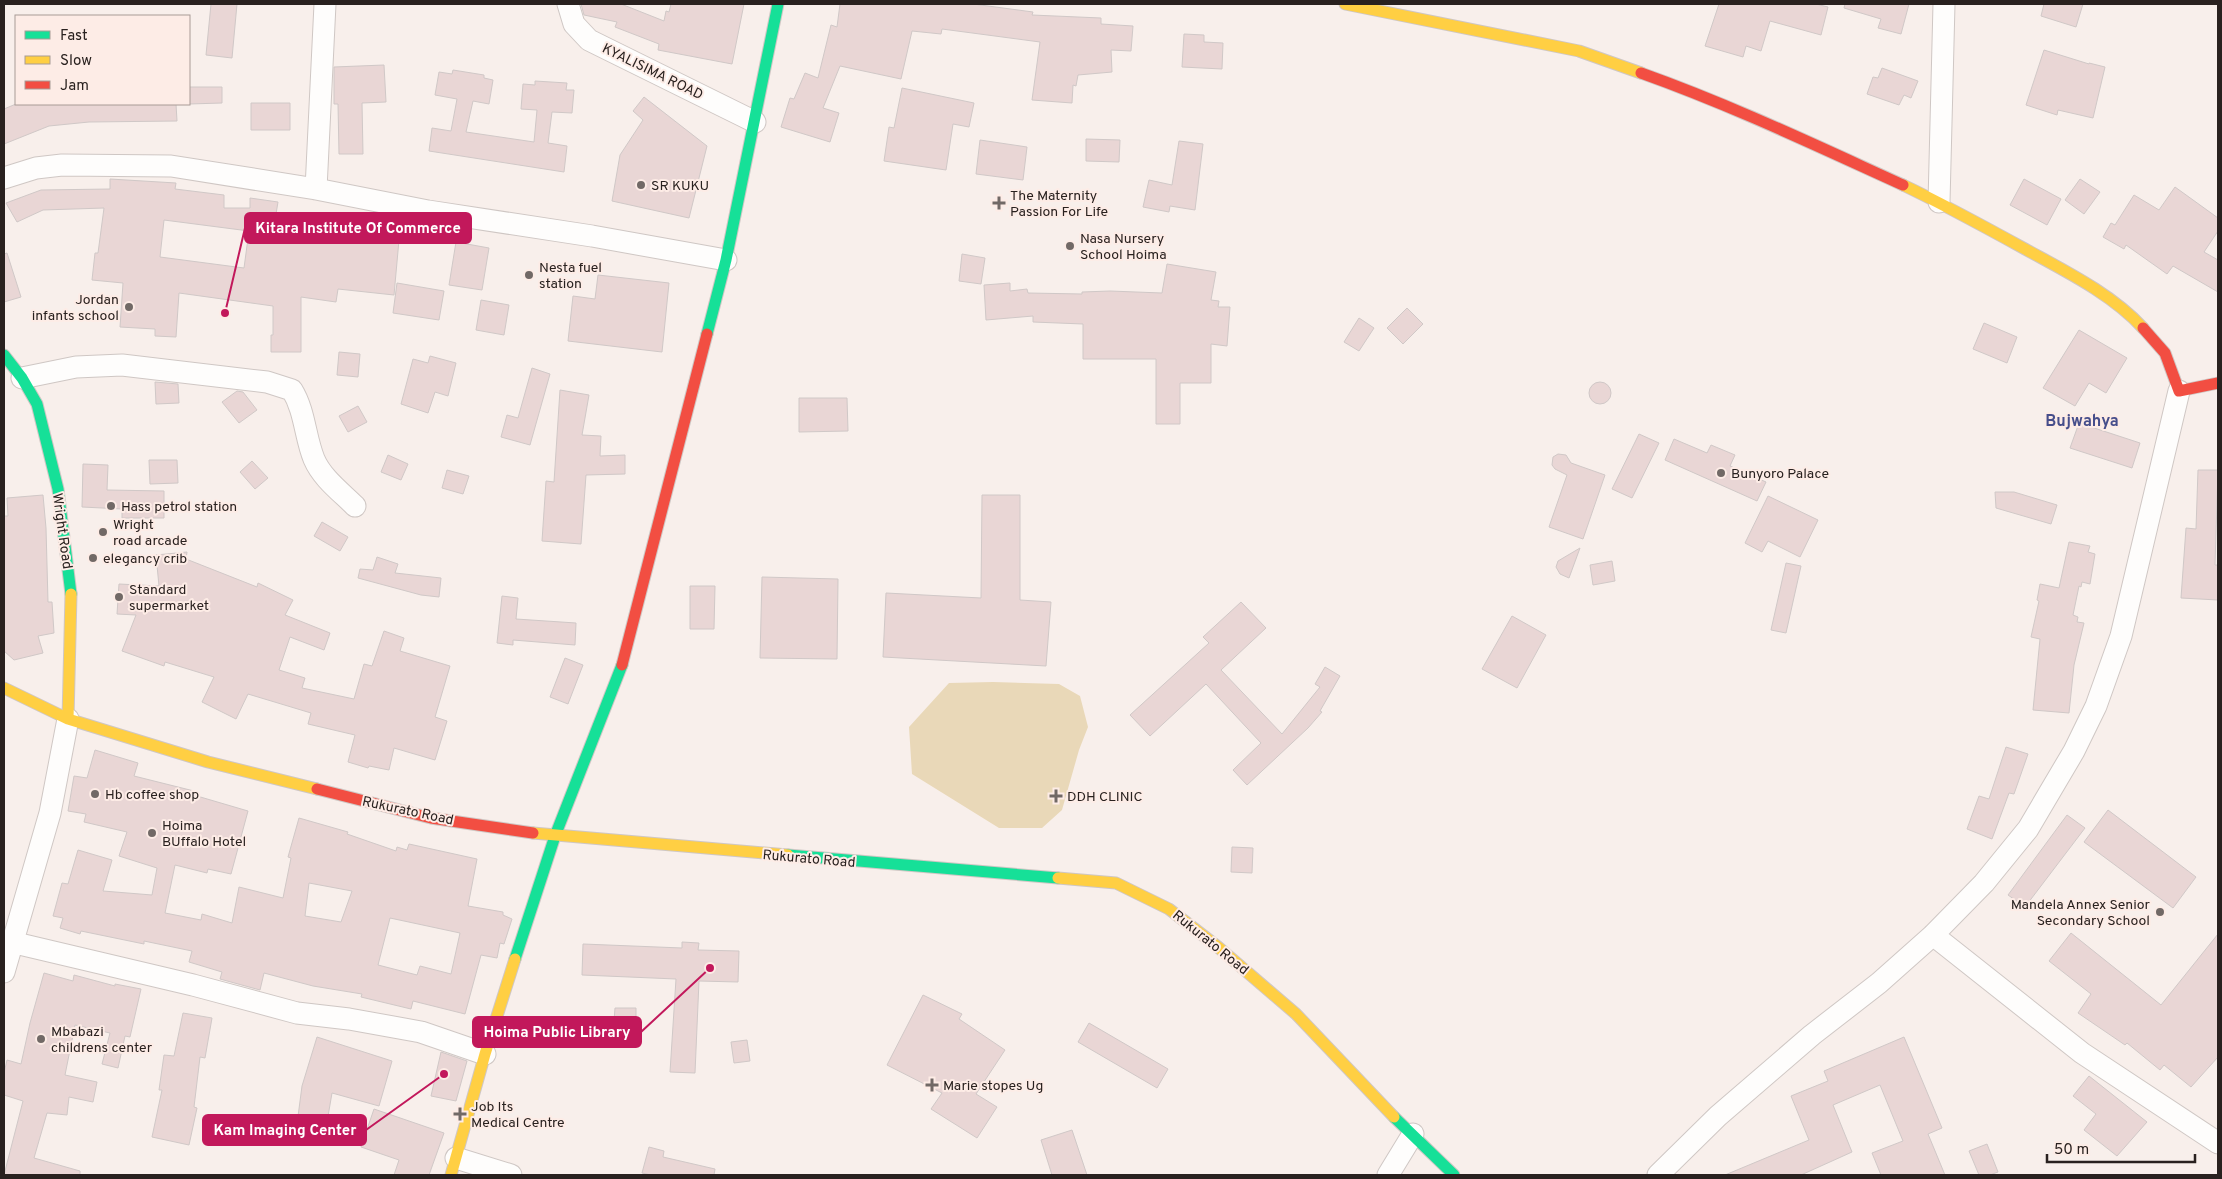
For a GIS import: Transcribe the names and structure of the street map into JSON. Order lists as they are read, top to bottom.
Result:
{
  "streets": {
    "street": ["KYALISIMA ROAD", "Wright Road", "Rukurato Road"]
  },
  "crossings": [
    ["Wright Road", "Rukurato Road"]
  ],
  "districts": ["Bujwahya"],
  "places": {
    "other": [
      "SR KUKU",
      "Nasa Nursery School Hoima",
      "Nesta fuel station",
      "Jordan infants school",
      "Kitara Institute Of Commerce",
      "Bunyoro Palace",
      "Hass petrol station",
      "Wright road arcade",
      "elegancy crib",
      "Standard supermarket",
      "Hb coffee shop",
      "Hoima BUffalo Hotel",
      "Mandela Annex Senior Secondary School",
      "Hoima Public Library",
      "Mbabazi childrens center",
      "Kam Imaging Center"
    ],
    "health": [
      "The Maternity Passion For Life",
      "DDH CLINIC",
      "Marie stopes Ug",
      "Job Its Medical Centre"
    ]
  },
  "legend": ["Fast", "Slow", "Jam"],
  "scale_bar": "50 m"
}
